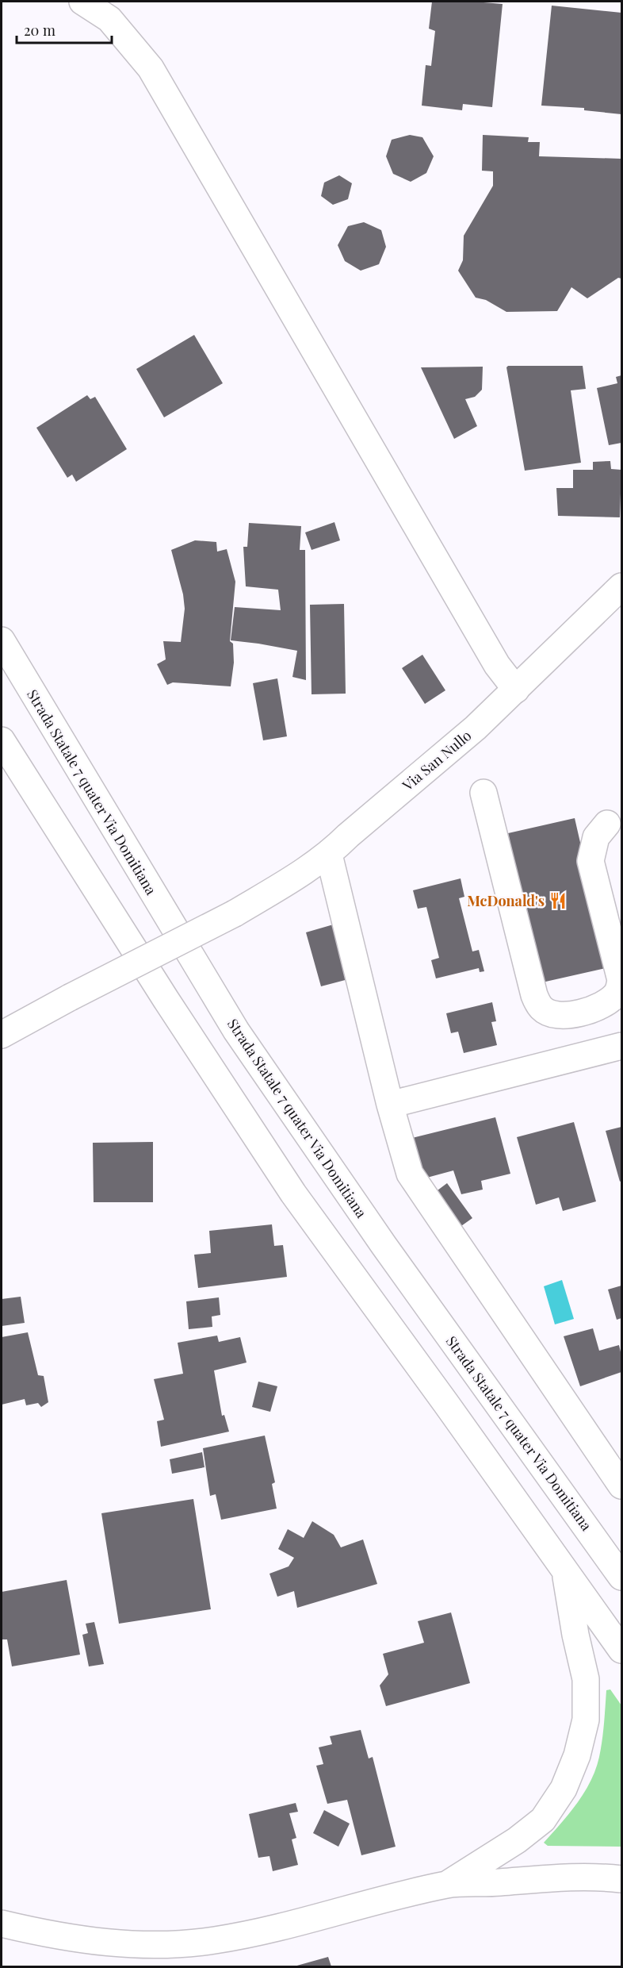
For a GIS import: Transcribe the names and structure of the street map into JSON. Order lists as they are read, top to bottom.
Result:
{
  "streets": {
    "main road": ["Via San Nullo", "Strada Statale 7 quater Via Domitiana"]
  },
  "places": {
    "restaurant": ["McDonald's"]
  },
  "scale_bar": "20 m"
}
